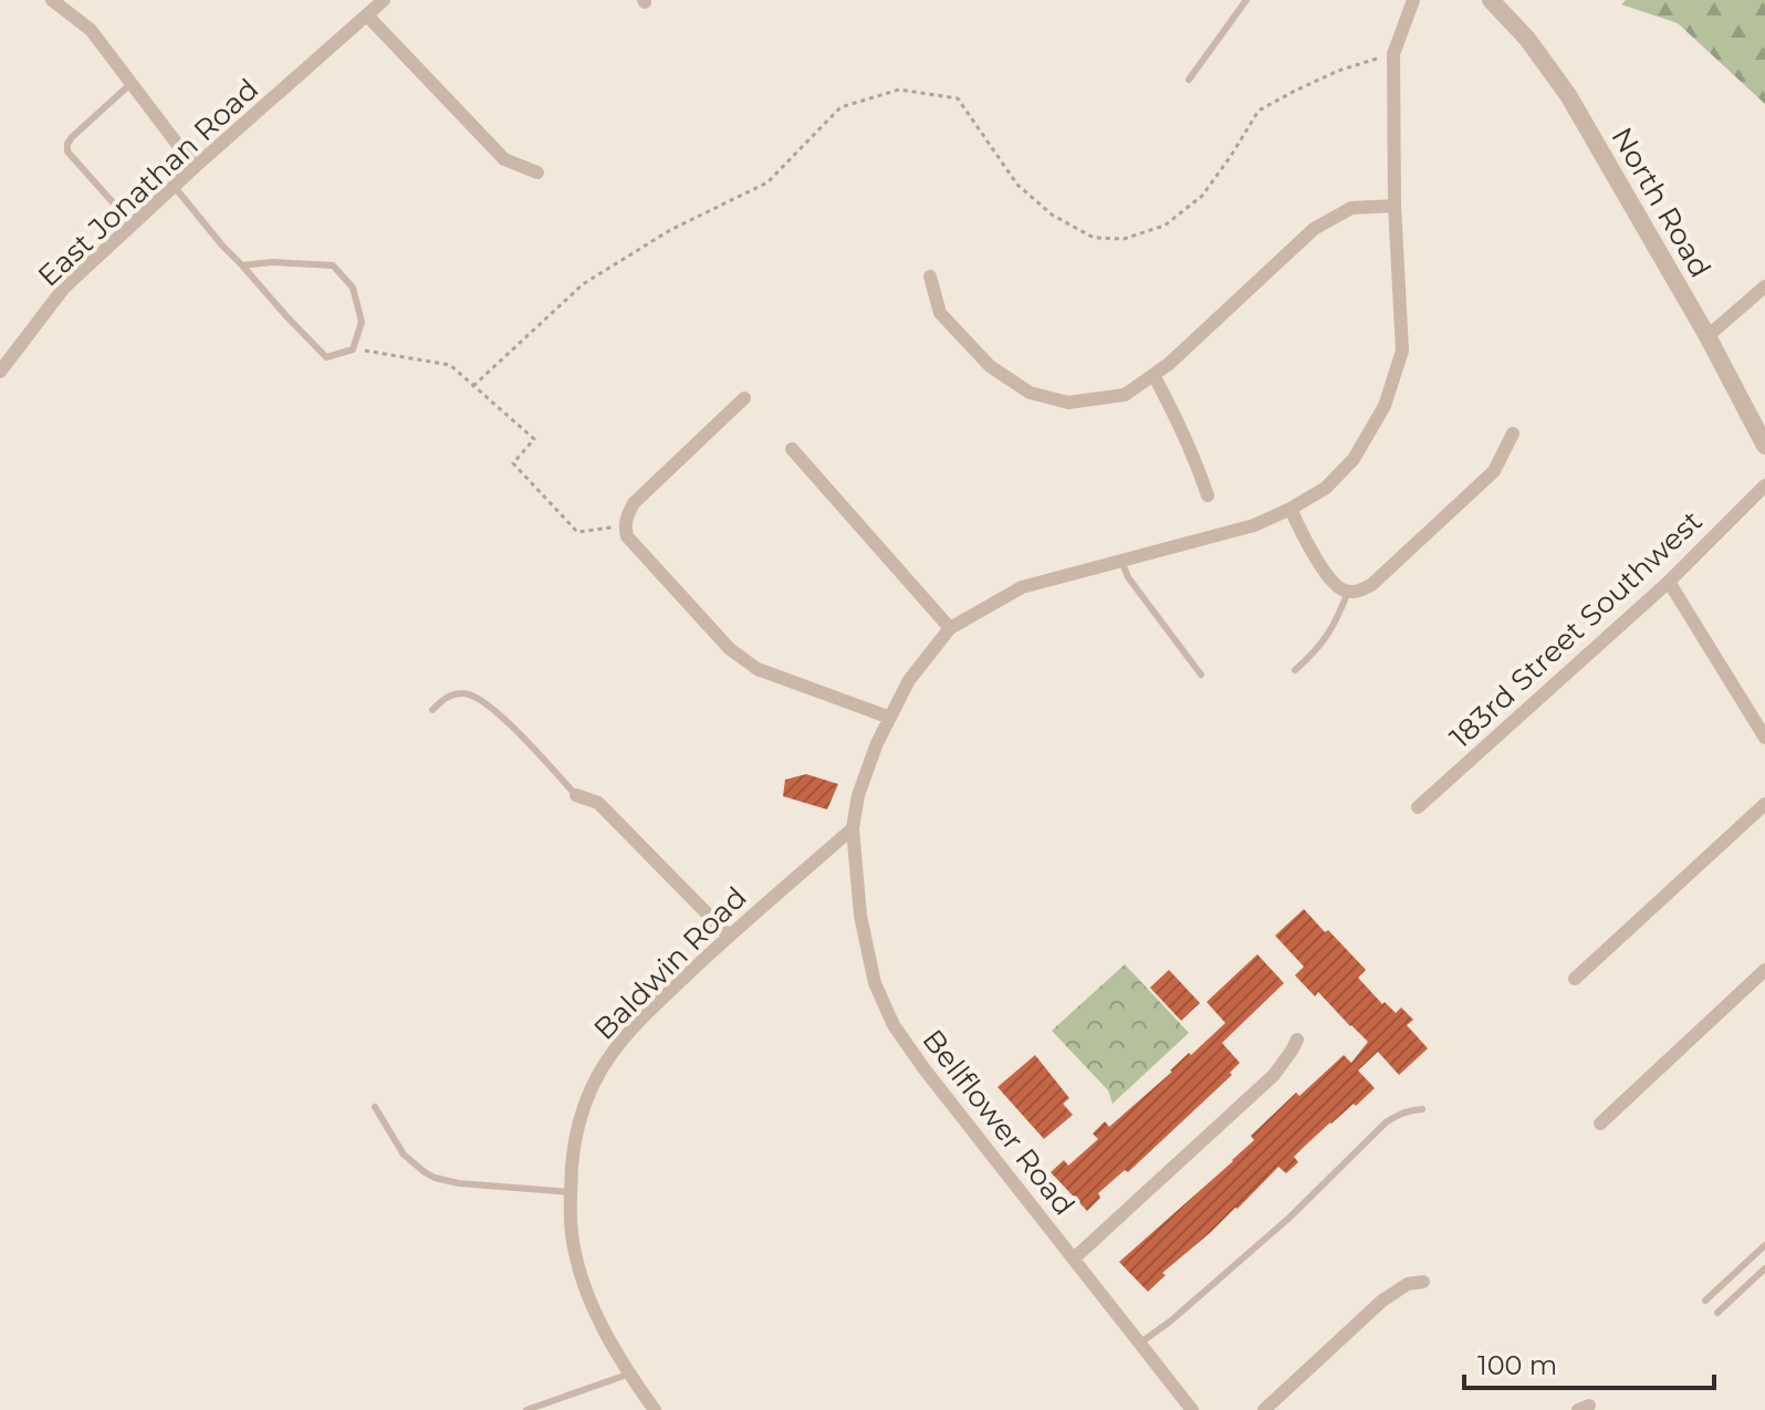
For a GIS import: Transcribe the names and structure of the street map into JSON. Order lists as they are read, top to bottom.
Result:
{
  "streets": {
    "street": [
      "East Jonathan Road",
      "North Road",
      "183rd Street Southwest",
      "Baldwin Road",
      "Bellflower Road"
    ]
  },
  "crossings": [
    ["Baldwin Road", "Bellflower Road"]
  ],
  "scale_bar": "100 m"
}
